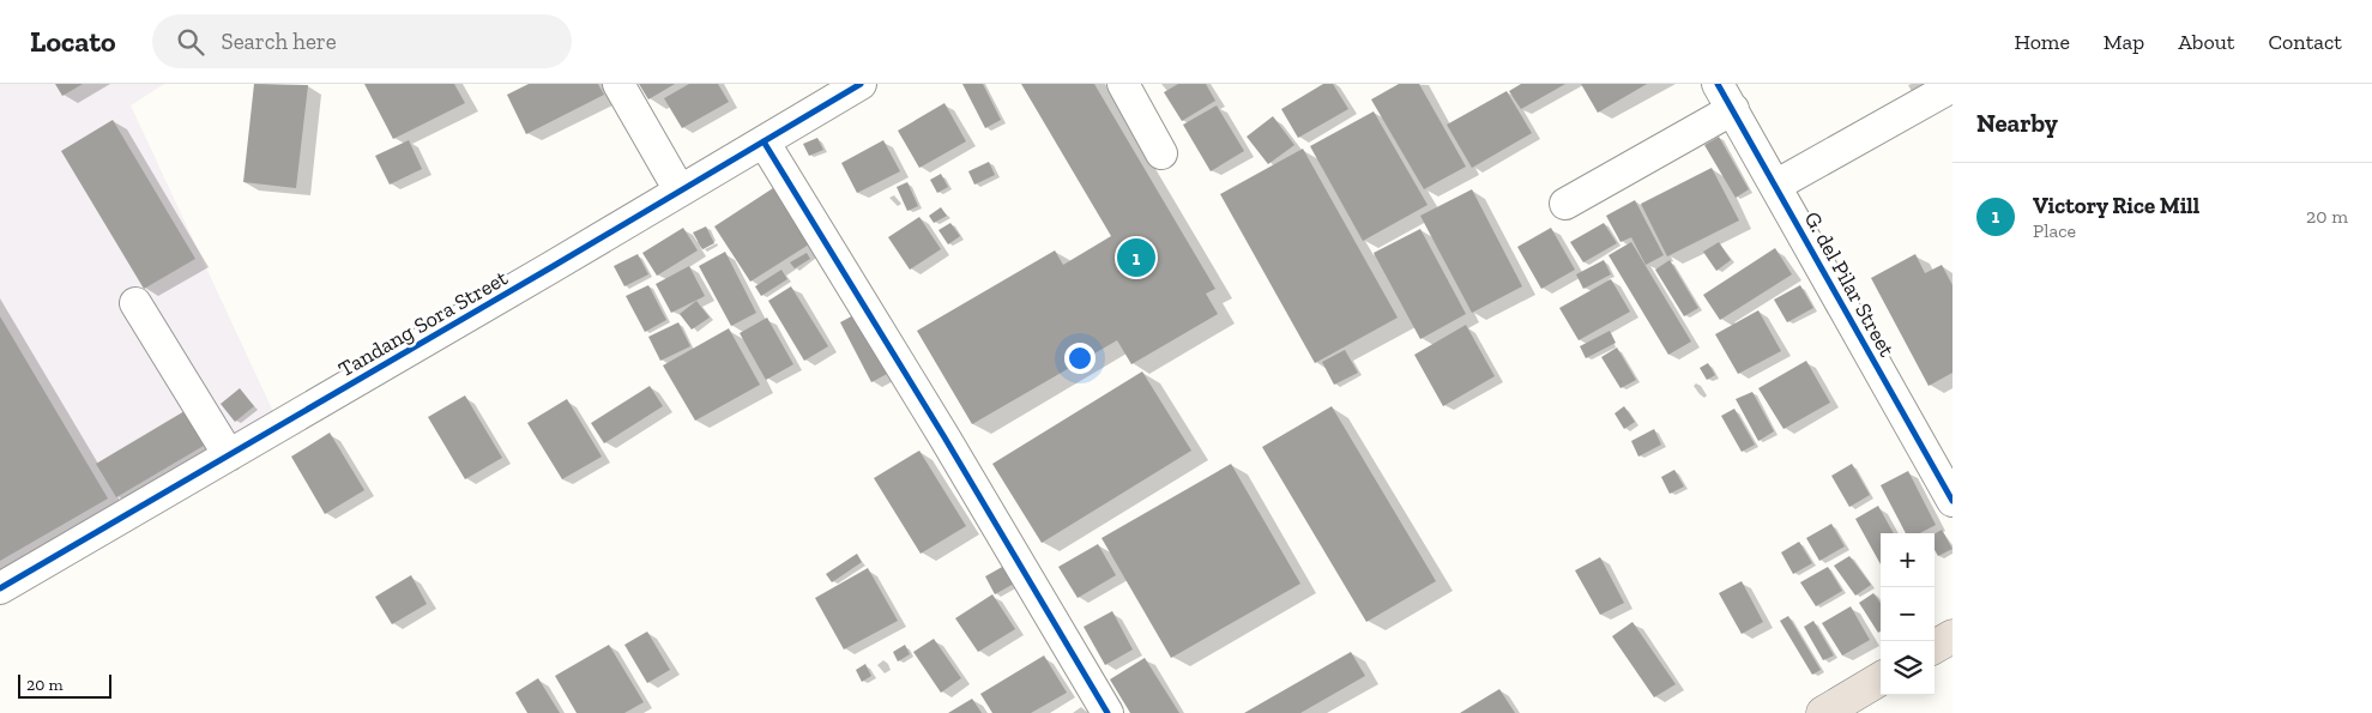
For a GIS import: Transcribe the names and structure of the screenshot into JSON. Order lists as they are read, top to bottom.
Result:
{
  "streets": {
    "street": ["G. del Pilar Street", "Tandang Sora Street"]
  },
  "scale_bar": "20 m",
  "page": {
    "header": "Locato",
    "search": "Search here",
    "nav": [
      "Home",
      "Map",
      "About",
      "Contact"
    ],
    "heading": "Nearby",
    "list": [
      {
        "mark": "1",
        "name": "Victory Rice Mill",
        "note": "Place",
        "value": "20 m"
      }
    ],
    "pins": "1",
    "map_buttons": ["+", "−"],
    "scale": "20 m"
  }
}
